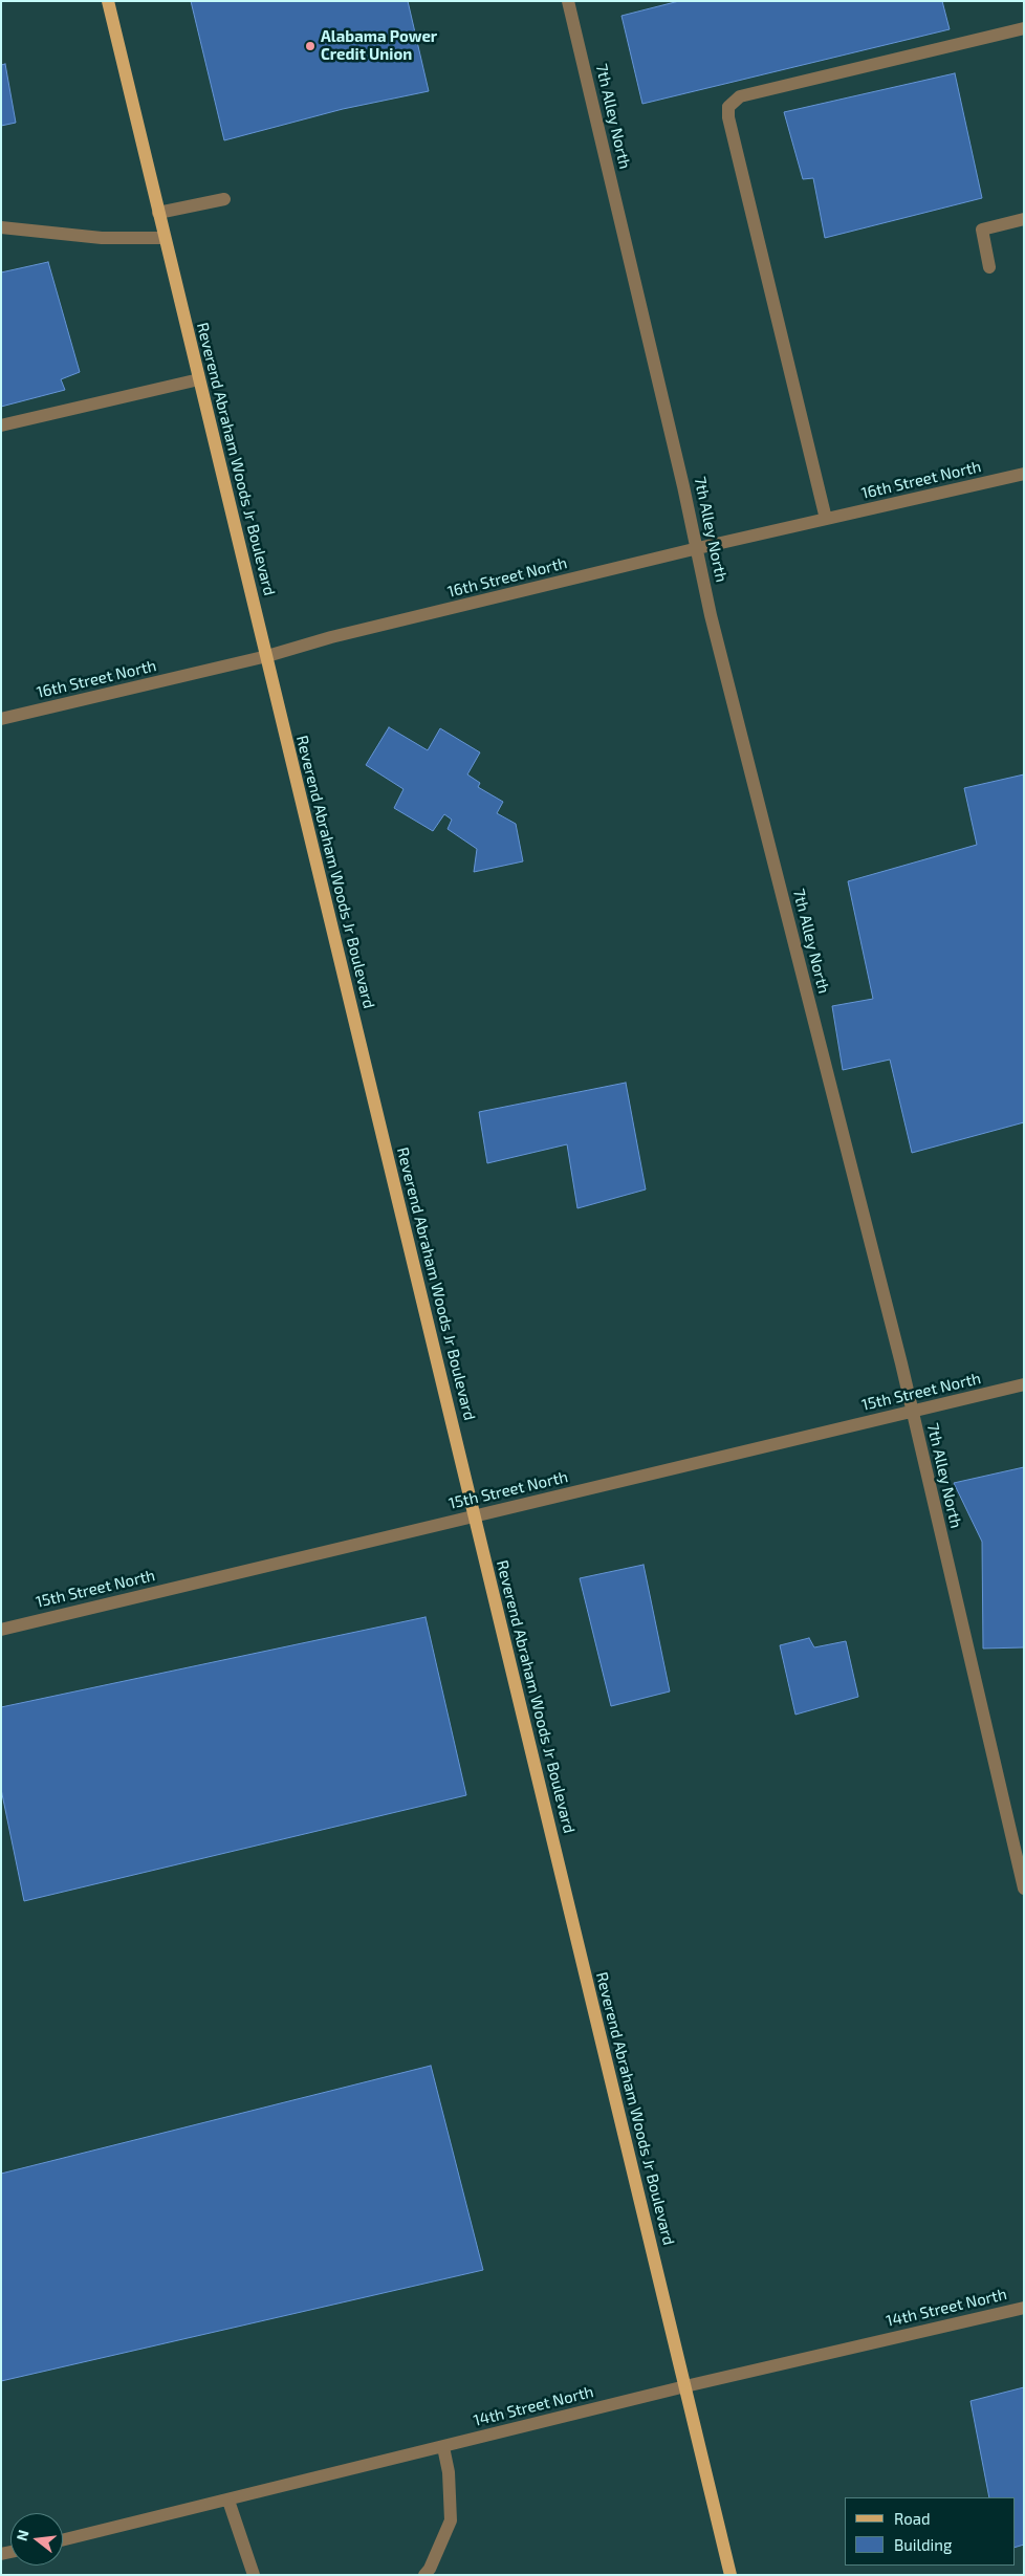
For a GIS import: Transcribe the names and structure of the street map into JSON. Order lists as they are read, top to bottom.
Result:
{
  "streets": {
    "main road": ["Reverend Abraham Woods Jr Boulevard"],
    "street": [
      "7th Alley North",
      "16th Street North",
      "15th Street North",
      "14th Street North"
    ]
  },
  "crossings": [
    ["7th Alley North", "16th Street North"],
    ["7th Alley North", "15th Street North"],
    ["Reverend Abraham Woods Jr Boulevard", "16th Street North"],
    ["Reverend Abraham Woods Jr Boulevard", "15th Street North"],
    ["Reverend Abraham Woods Jr Boulevard", "14th Street North"]
  ],
  "places": ["Alabama Power Credit Union"],
  "legend": ["Road", "Building"],
  "north": "left"
}
